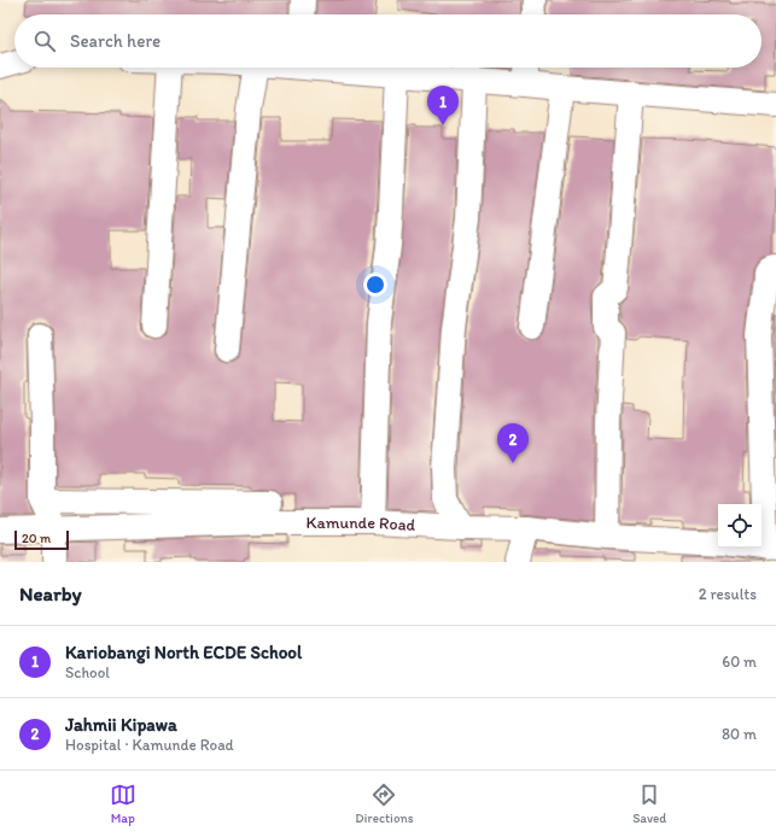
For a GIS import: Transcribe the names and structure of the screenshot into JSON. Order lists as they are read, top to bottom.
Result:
{
  "streets": {
    "street": ["Kamunde Road"]
  },
  "scale_bar": "20 m",
  "page": {
    "search": "Search here",
    "pins": ["1", "2"],
    "scale": "20 m",
    "heading": ["Nearby", "2 results"],
    "list": [
      {
        "mark": "1",
        "name": "Kariobangi North ECDE School",
        "note": "School",
        "value": "60 m"
      },
      {
        "mark": "2",
        "name": "Jahmii Kipawa",
        "note": "Hospital · Kamunde Road",
        "value": "80 m"
      }
    ],
    "nav": ["Map", "Directions", "Saved"]
  }
}
